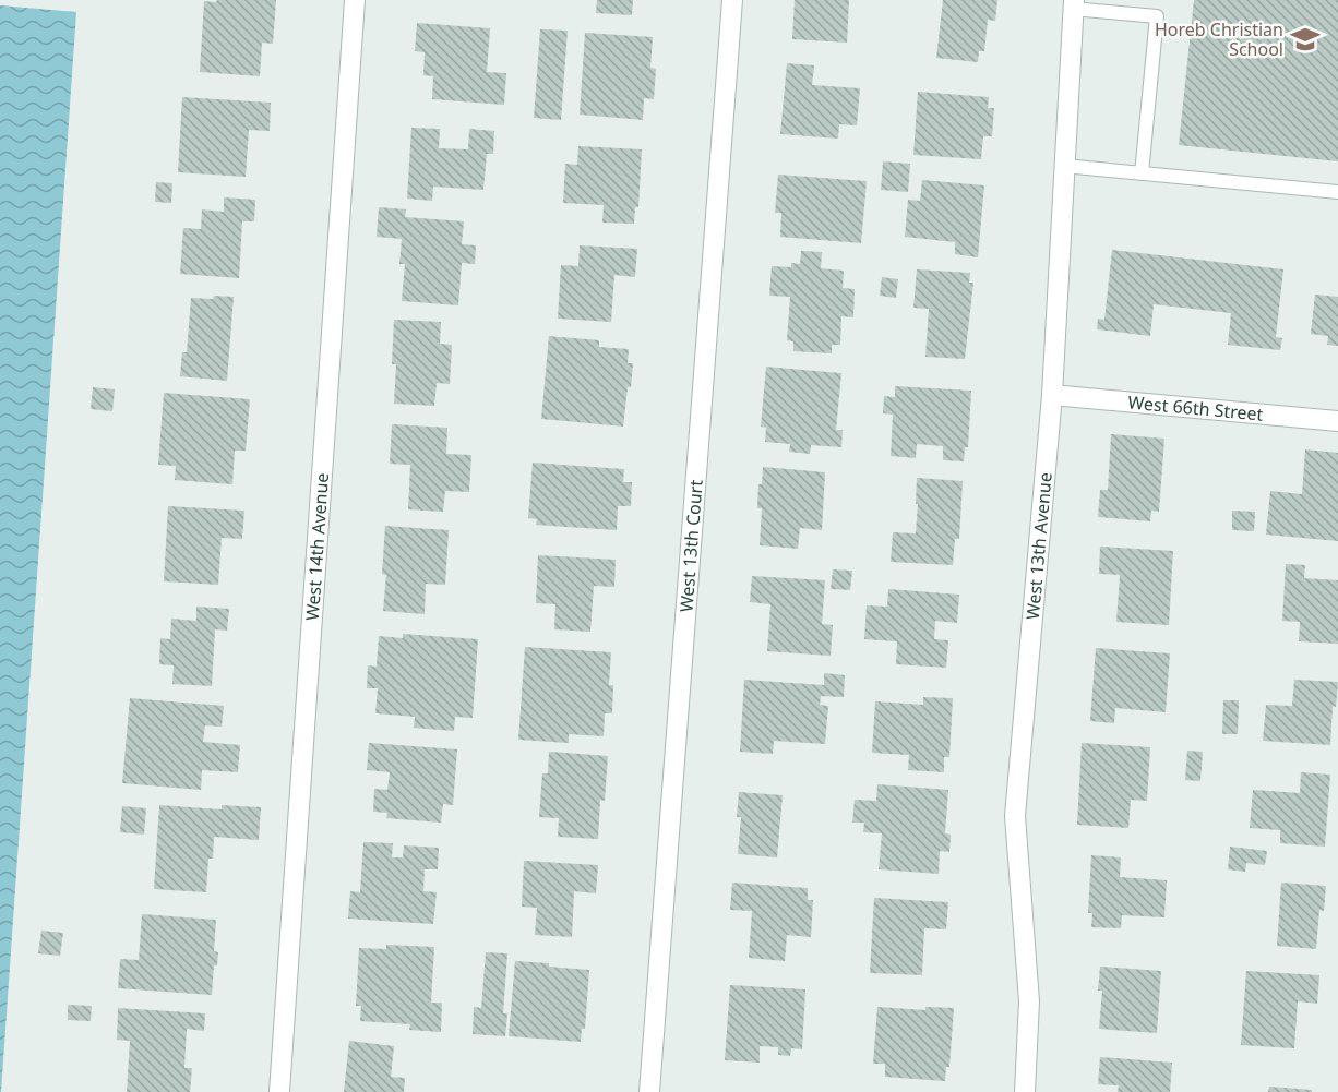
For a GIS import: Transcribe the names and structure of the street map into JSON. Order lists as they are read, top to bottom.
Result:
{
  "streets": {
    "street": [
      "West 66th Street",
      "West 14th Avenue",
      "West 13th Court",
      "West 13th Avenue"
    ]
  },
  "crossings": [
    ["West 66th Street", "West 13th Avenue"]
  ],
  "places": {
    "school or university": ["Horeb Christian School"]
  }
}
